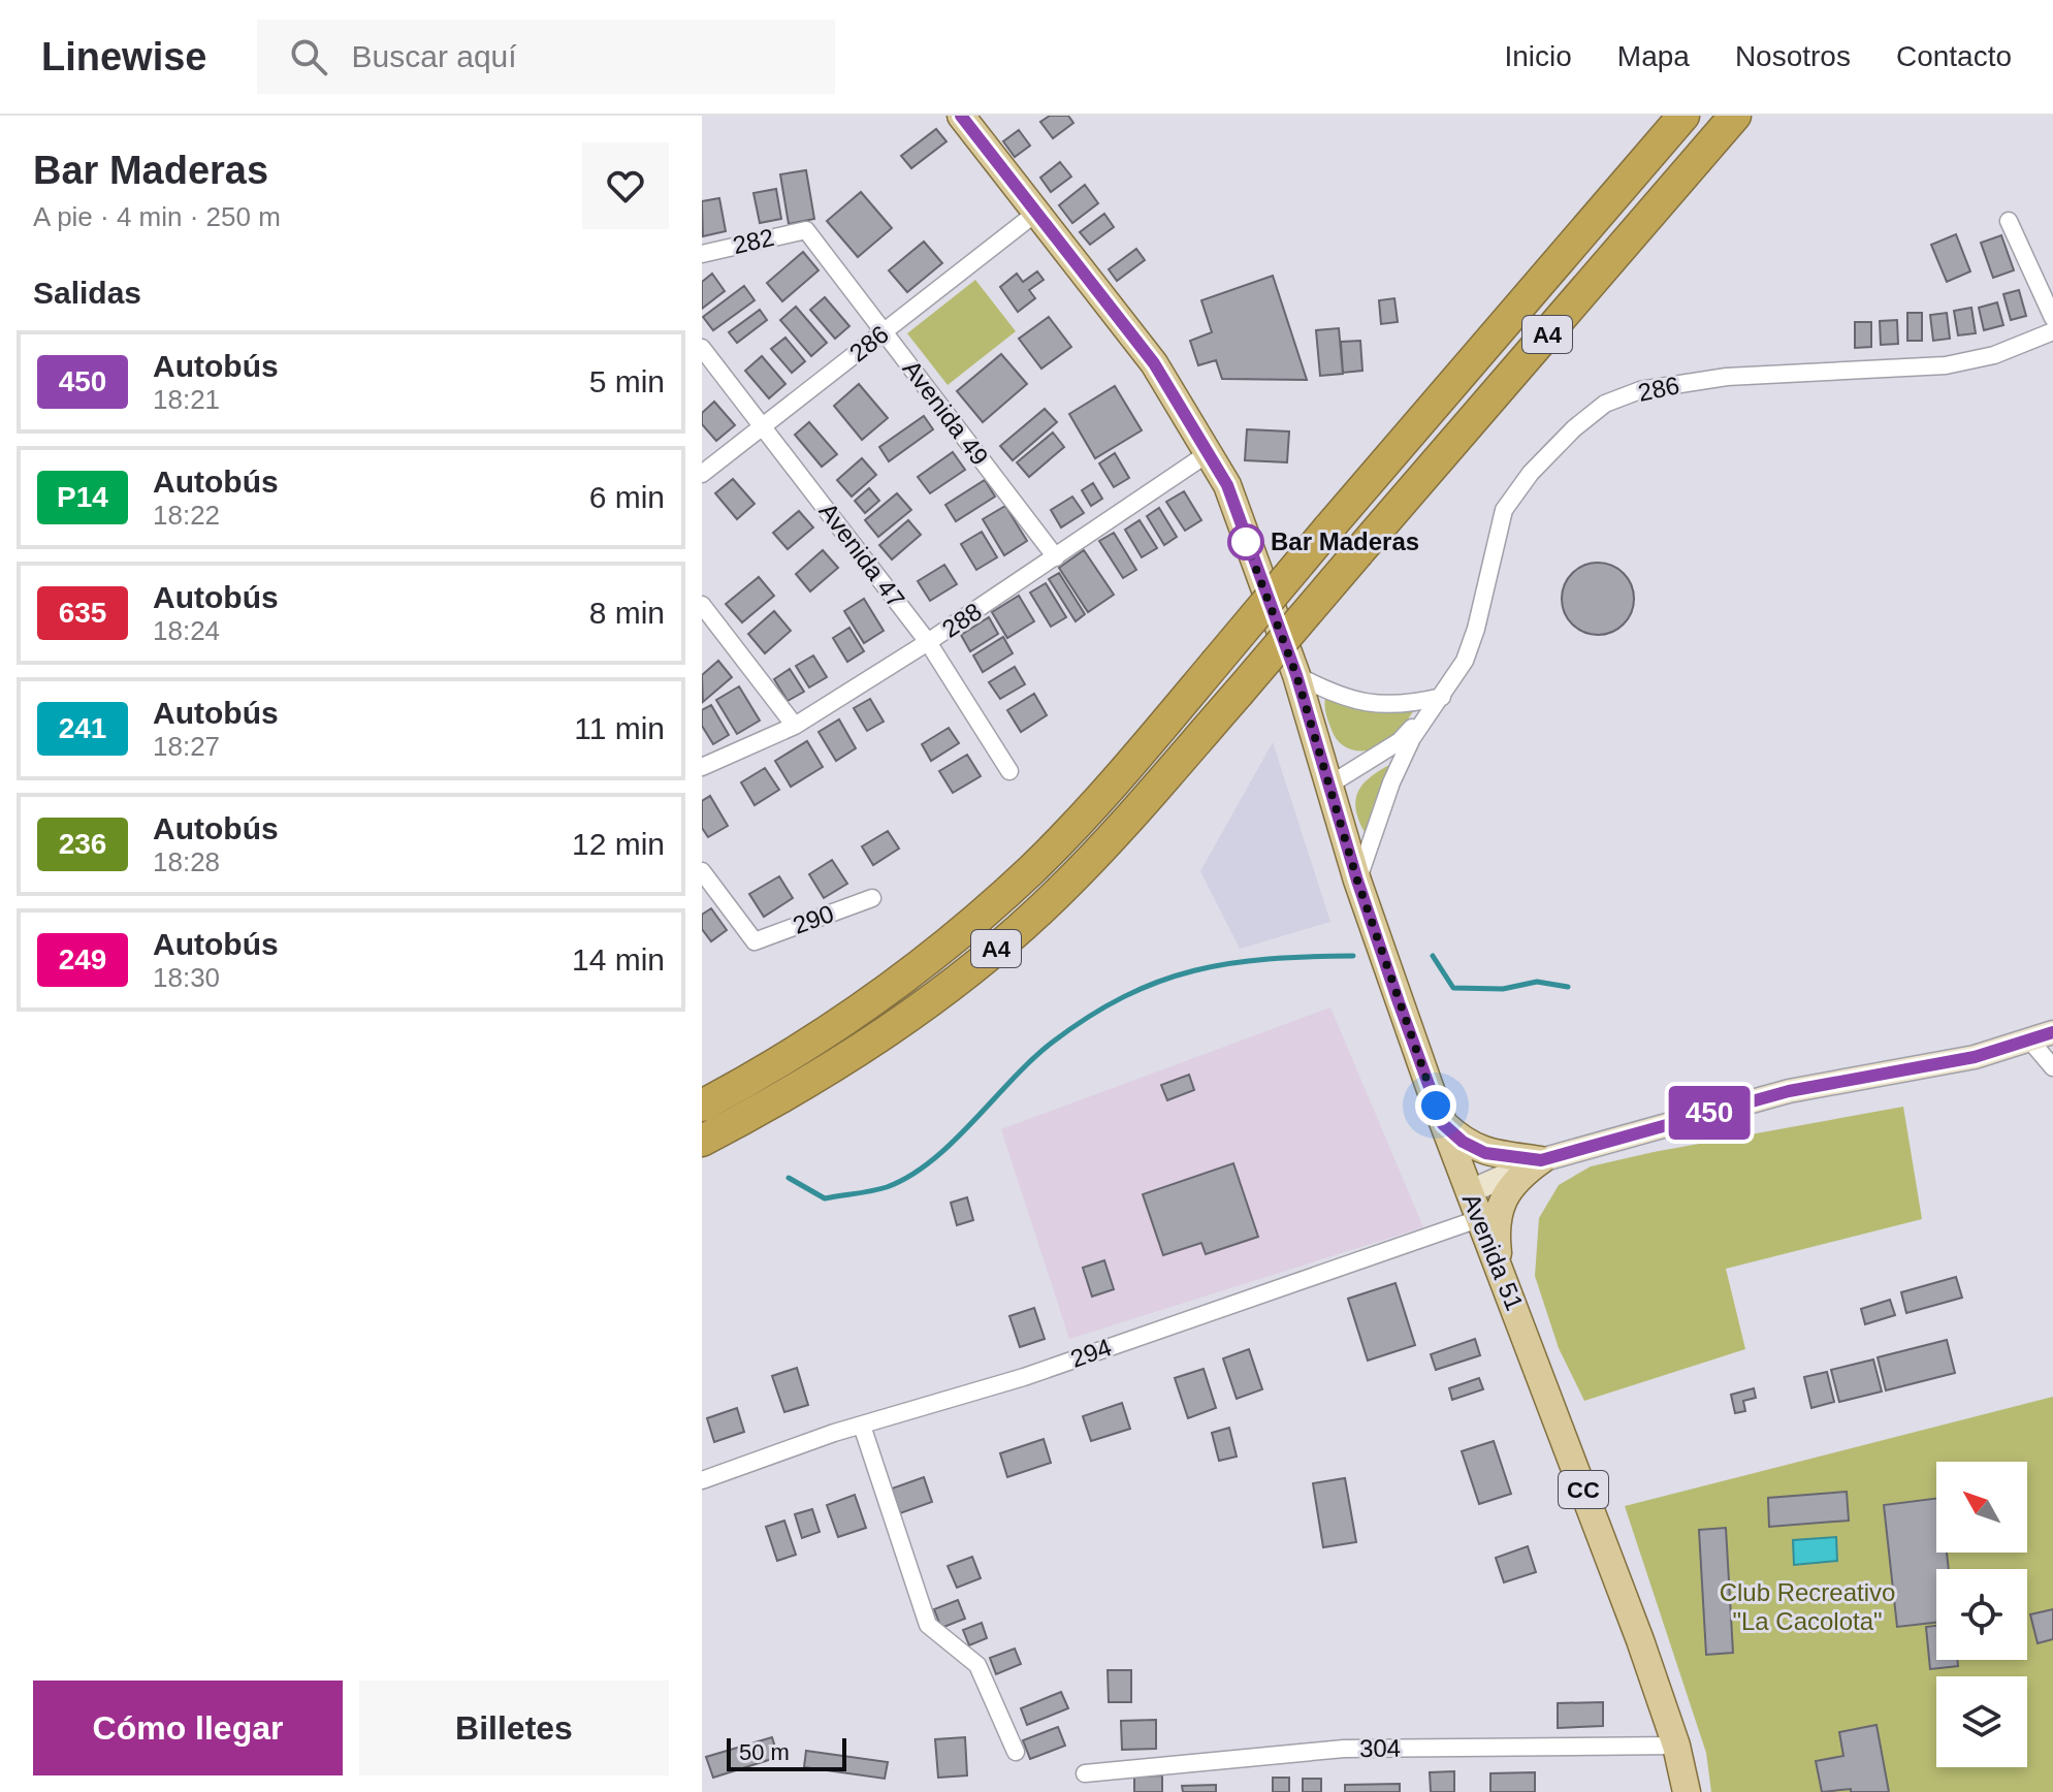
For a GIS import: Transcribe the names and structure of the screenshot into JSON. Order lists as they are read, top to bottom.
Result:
{
  "streets": {
    "highway": ["A4"],
    "main road": ["Avenida 51", "CC"],
    "street": [
      "282",
      "286",
      "Avenida 49",
      "Avenida 47",
      "288",
      "290",
      "294",
      "304"
    ]
  },
  "crossings": [
    ["282", "Avenida 49"],
    ["286", "Avenida 49"],
    ["286", "Avenida 47"],
    ["286", "Avenida 51"],
    ["Avenida 49", "288"],
    ["Avenida 47", "288"],
    ["288", "Avenida 51"],
    ["Avenida 51", "294"],
    ["Avenida 51", "304"]
  ],
  "parks": ["Club Recreativo \"La Cacolota\""],
  "places": ["Bar Maderas"],
  "lines": ["bus line 450"],
  "scale_bar": "50 m",
  "north": "top left",
  "page": {
    "header": "Linewise",
    "search": "Buscar aquí",
    "nav": [
      "Inicio",
      "Mapa",
      "Nosotros",
      "Contacto"
    ],
    "heading": [
      ["Bar Maderas", "A pie · 4 min · 250 m"],
      "Salidas"
    ],
    "on_map": "450",
    "list": [
      {
        "mark": "450",
        "name": "Autobús",
        "note": "18:21",
        "value": "5 min"
      },
      {
        "mark": "P14",
        "name": "Autobús",
        "note": "18:22",
        "value": "6 min"
      },
      {
        "mark": "635",
        "name": "Autobús",
        "note": "18:24",
        "value": "8 min"
      },
      {
        "mark": "241",
        "name": "Autobús",
        "note": "18:27",
        "value": "11 min"
      },
      {
        "mark": "236",
        "name": "Autobús",
        "note": "18:28",
        "value": "12 min"
      },
      {
        "mark": "249",
        "name": "Autobús",
        "note": "18:30",
        "value": "14 min"
      }
    ],
    "buttons": ["Cómo llegar", "Billetes"],
    "scale": "50 m"
  }
}
